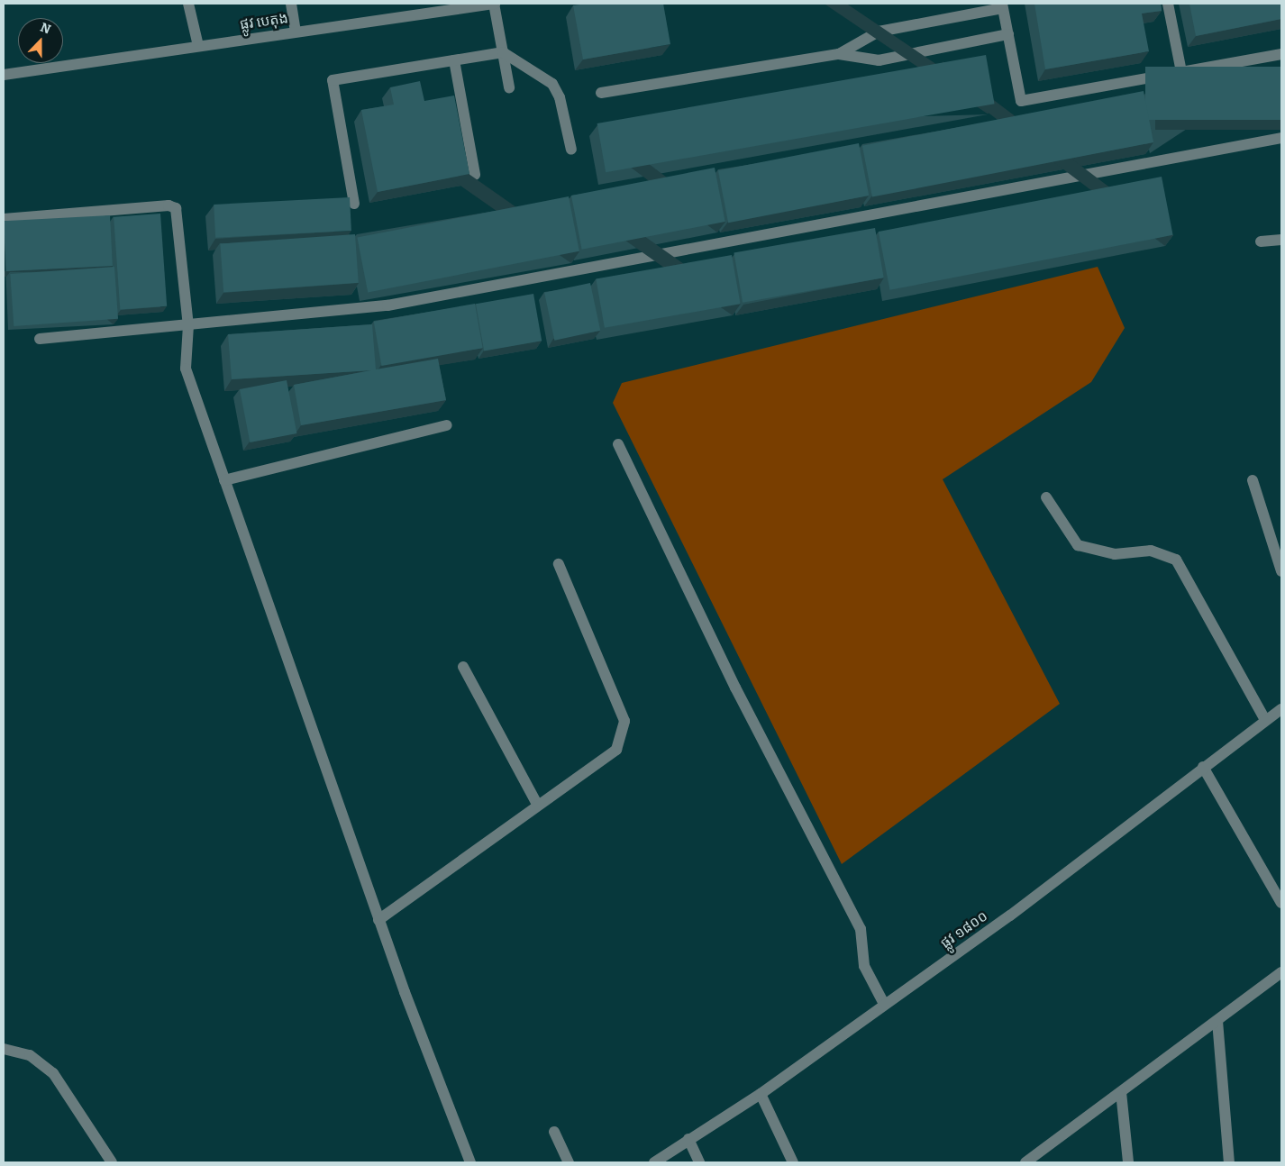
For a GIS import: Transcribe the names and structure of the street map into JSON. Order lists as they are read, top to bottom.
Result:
{
  "streets": {
    "street": ["ផ្លូវ បេតុង", "ផ្លូវ ១៨០០"]
  },
  "north": "top"
}
